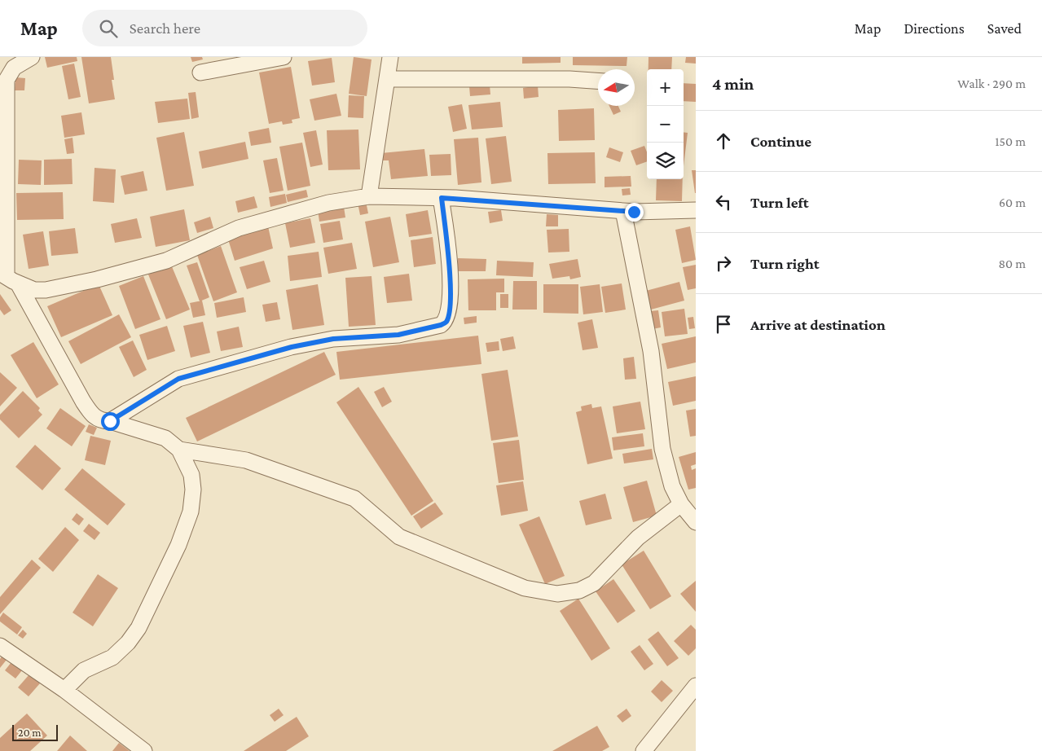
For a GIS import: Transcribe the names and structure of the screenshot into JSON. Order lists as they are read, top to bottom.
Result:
{
  "scale_bar": "20 m",
  "north": "left",
  "page": {
    "header": "Map",
    "search": "Search here",
    "nav": ["Map", "Directions", "Saved"],
    "heading": ["4 min", "Walk · 290 m"],
    "map_buttons": ["+", "−"],
    "list": [
      ["Continue", "150 m"],
      ["Turn left", "60 m"],
      ["Turn right", "80 m"],
      "Arrive at destination"
    ],
    "scale": "20 m"
  }
}
